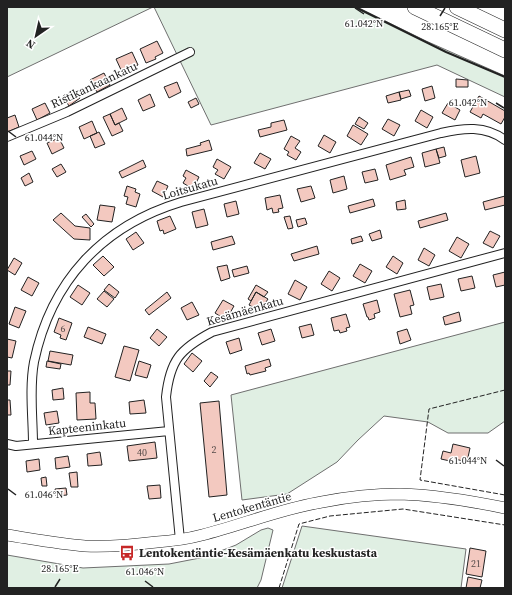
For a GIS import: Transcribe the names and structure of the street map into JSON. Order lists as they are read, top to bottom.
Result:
{
  "streets": {
    "street": [
      "Ristikankaankatu",
      "Loitsukatu",
      "Kesämäenkatu",
      "Kapteeninkatu",
      "Lentokentäntie"
    ]
  },
  "crossings": [
    ["Loitsukatu", "Kapteeninkatu"],
    ["Kesämäenkatu", "Kapteeninkatu"],
    ["Kesämäenkatu", "Lentokentäntie"]
  ],
  "places": {
    "bus stop": ["Lentokentäntie-Kesämäenkatu keskustasta"]
  },
  "house_numbers": [
    "6",
    "2",
    "40",
    "21"
  ],
  "north": "bottom left",
  "coordinates": [
    "61.042°N",
    "28.165°E",
    "61.044°N",
    "61.046°N"
  ]
}
